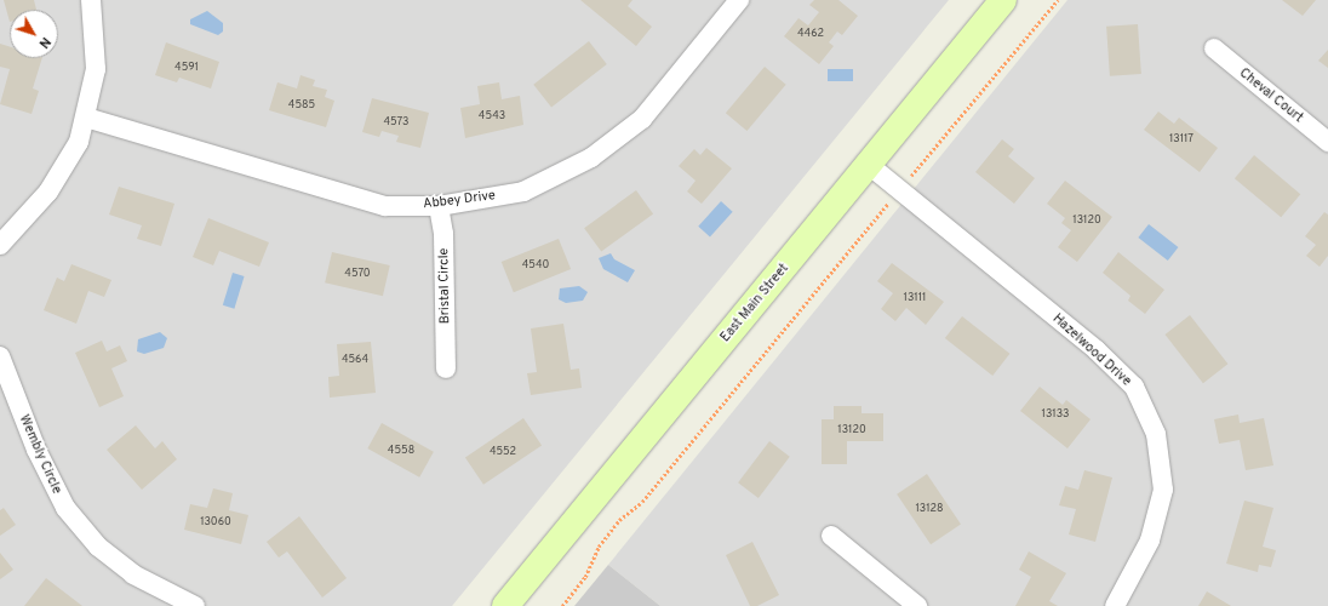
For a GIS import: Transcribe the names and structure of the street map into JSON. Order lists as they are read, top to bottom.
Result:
{
  "streets": {
    "main road": ["East Main Street"],
    "street": [
      "Cheval Court",
      "Abbey Drive",
      "Bristal Circle",
      "Hazelwood Drive",
      "Wembly Circle"
    ]
  },
  "crossings": [
    ["Abbey Drive", "Bristal Circle"],
    ["East Main Street", "Hazelwood Drive"]
  ],
  "house_numbers": [
    "4462",
    "4591",
    "4585",
    "4543",
    "4573",
    "13117",
    "13120",
    "4540",
    "4570",
    "13111",
    "4564",
    "13133",
    "13120",
    "4558",
    "4552",
    "13128",
    "13060"
  ],
  "north": "bottom right"
}
